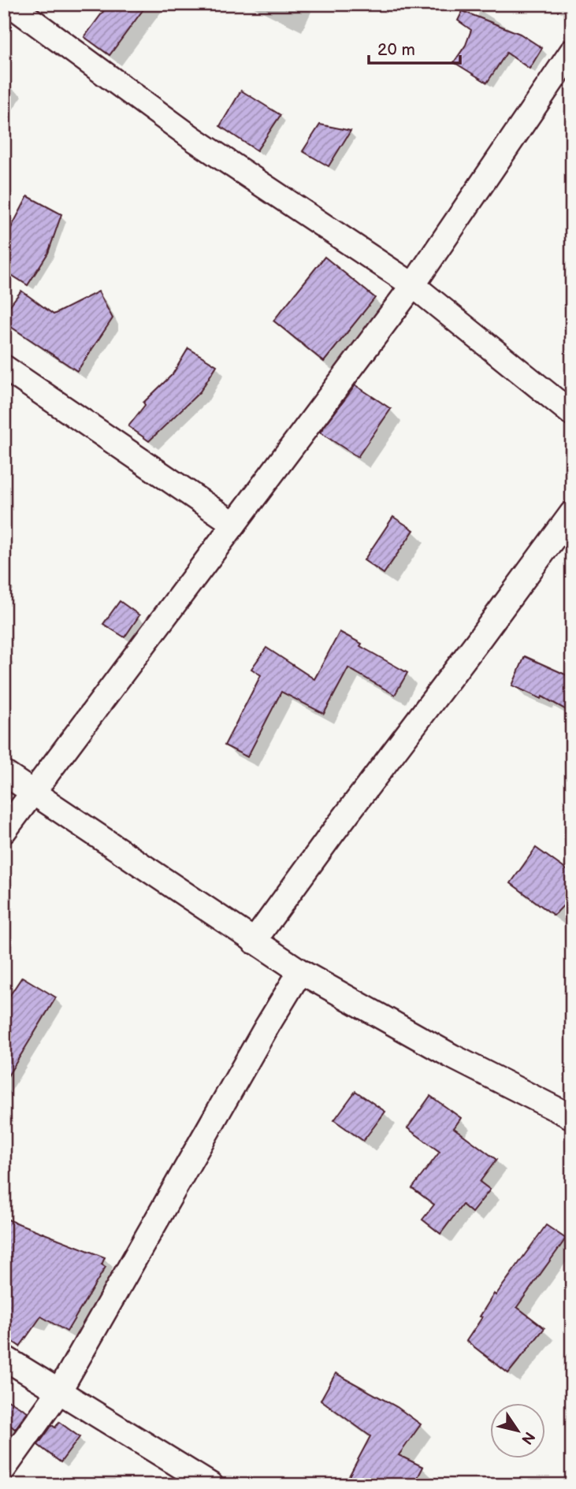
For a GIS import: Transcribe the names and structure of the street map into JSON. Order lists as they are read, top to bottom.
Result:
{
  "scale_bar": "20 m",
  "north": "bottom right"
}
